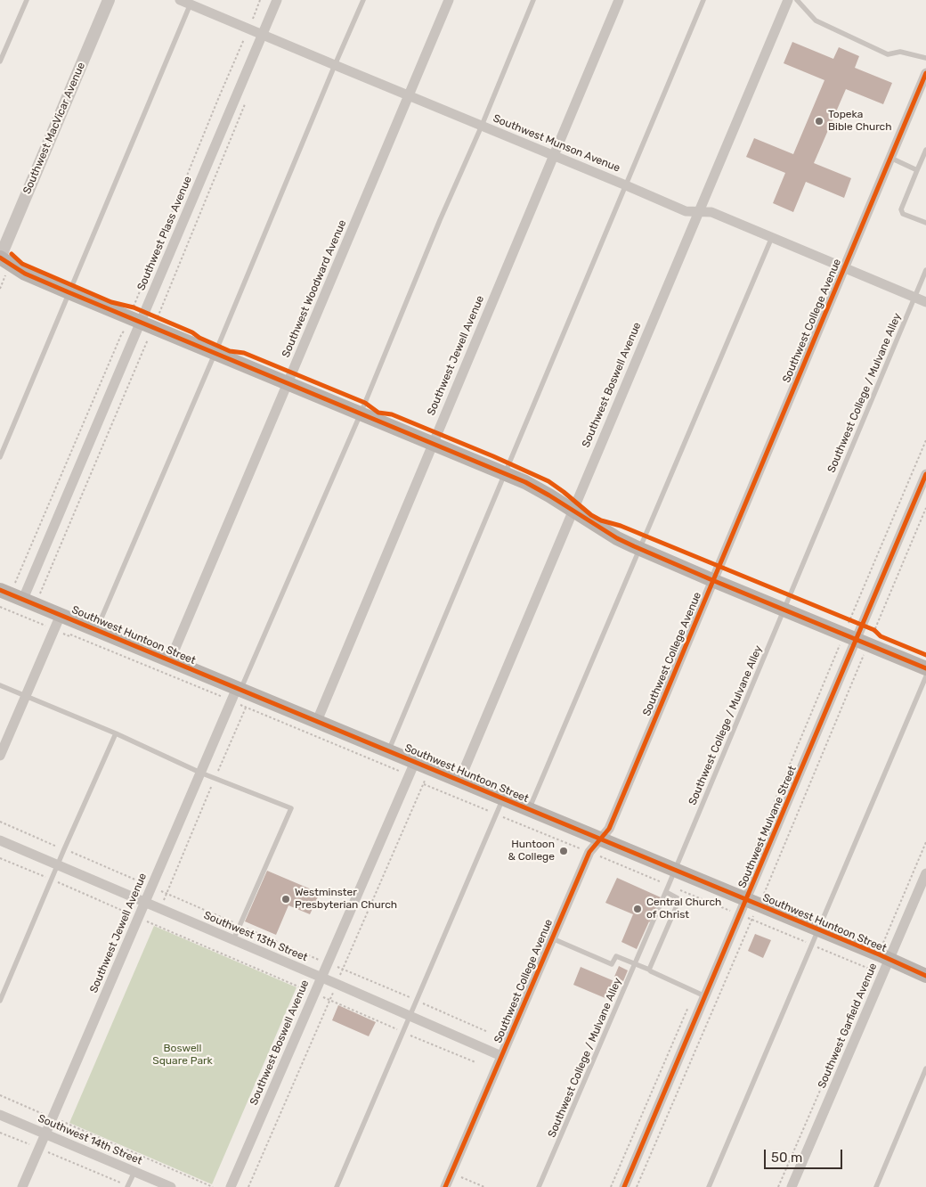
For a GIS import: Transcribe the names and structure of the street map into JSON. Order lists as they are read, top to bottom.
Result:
{
  "streets": {
    "main road": ["Southwest Huntoon Street"],
    "street": [
      "Southwest MacVicar Avenue",
      "Southwest Munson Avenue",
      "Southwest Plass Avenue",
      "Southwest Woodward Avenue",
      "Southwest College Avenue",
      "Southwest Jewell Avenue",
      "Southwest Boswell Avenue",
      "Southwest Mulvane Street",
      "Southwest 13th Street",
      "Southwest Garfield Avenue",
      "Southwest 14th Street"
    ],
    "lane": ["Southwest College / Mulvane Alley"]
  },
  "crossings": [
    ["Southwest Munson Avenue", "Southwest Plass Avenue"],
    ["Southwest Munson Avenue", "Southwest Woodward Avenue"],
    ["Southwest Munson Avenue", "Southwest College Avenue"],
    ["Southwest Munson Avenue", "Southwest Jewell Avenue"],
    ["Southwest Munson Avenue", "Southwest Boswell Avenue"],
    ["Southwest Munson Avenue", "Southwest College / Mulvane Alley"],
    ["Southwest Plass Avenue", "Southwest Huntoon Street"],
    ["Southwest Woodward Avenue", "Southwest Huntoon Street"],
    ["Southwest College Avenue", "Southwest Huntoon Street"],
    ["Southwest College Avenue", "Southwest 13th Street"],
    ["Southwest Jewell Avenue", "Southwest Huntoon Street"],
    ["Southwest Jewell Avenue", "Southwest 13th Street"],
    ["Southwest Jewell Avenue", "Southwest 14th Street"],
    ["Southwest Boswell Avenue", "Southwest Huntoon Street"],
    ["Southwest Boswell Avenue", "Southwest 13th Street"],
    ["Southwest College / Mulvane Alley", "Southwest Huntoon Street"],
    ["Southwest Huntoon Street", "Southwest Mulvane Street"],
    ["Southwest Huntoon Street", "Southwest Garfield Avenue"]
  ],
  "parks": ["Boswell Square Park"],
  "places": [
    "Topeka Bible Church",
    "Huntoon & College",
    "Westminster Presbyterian Church",
    "Central Church of Christ"
  ],
  "scale_bar": "50 m"
}
